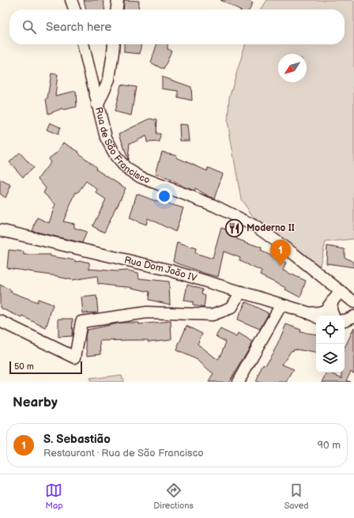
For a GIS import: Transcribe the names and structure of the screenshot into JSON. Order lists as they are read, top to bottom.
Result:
{
  "streets": {
    "street": ["Rua de São Francisco", "Rua Dom João IV"]
  },
  "places": {
    "restaurant": ["Moderno II"]
  },
  "scale_bar": "50 m",
  "north": "bottom left",
  "page": {
    "search": "Search here",
    "pins": "1",
    "scale": "50 m",
    "heading": "Nearby",
    "list": [
      {
        "mark": "1",
        "name": "S. Sebastião",
        "note": "Restaurant · Rua de São Francisco",
        "value": "90 m"
      }
    ],
    "nav": ["Map", "Directions", "Saved"]
  }
}
